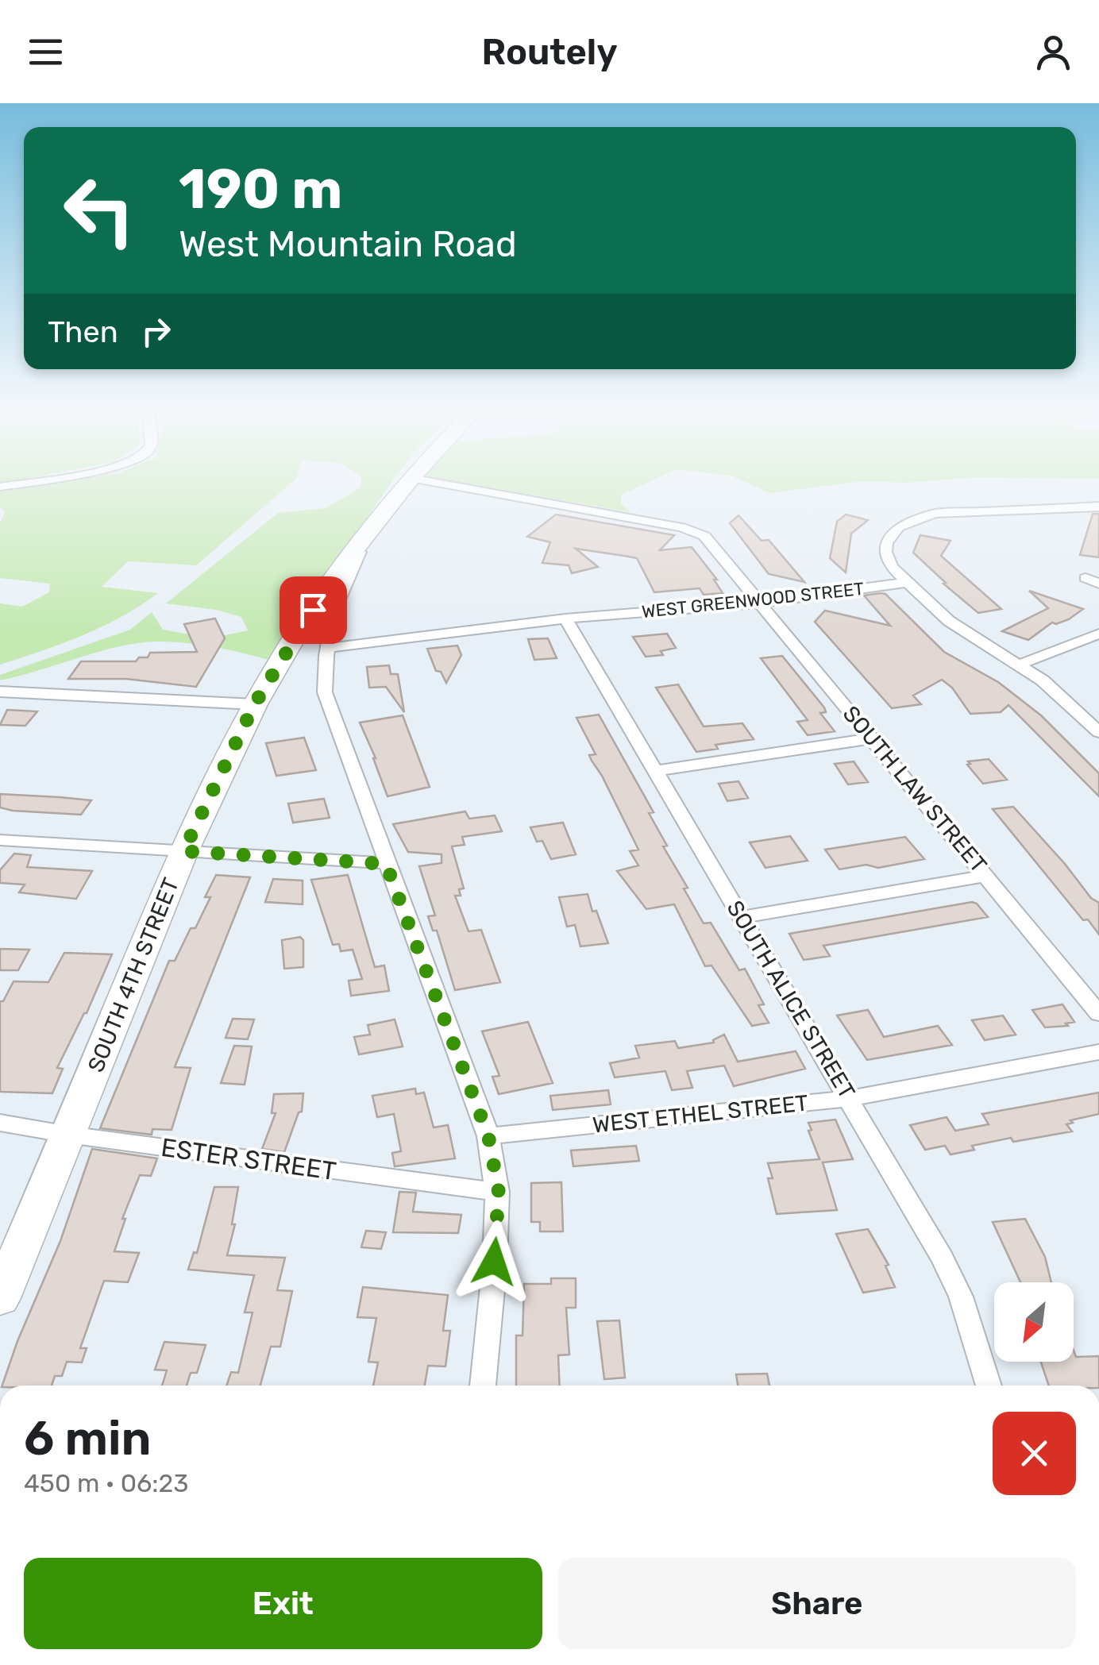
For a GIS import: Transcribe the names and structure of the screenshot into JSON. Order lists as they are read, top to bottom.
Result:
{
  "streets": {
    "main road": ["SOUTH 4TH STREET"],
    "street": [
      "WEST GREENWOOD STREET",
      "SOUTH LAW STREET",
      "SOUTH ALICE STREET",
      "WEST ETHEL STREET",
      "ESTER STREET"
    ]
  },
  "crossings": [
    ["WEST GREENWOOD STREET", "SOUTH LAW STREET"],
    ["WEST GREENWOOD STREET", "SOUTH ALICE STREET"],
    ["SOUTH 4TH STREET", "ESTER STREET"],
    ["SOUTH ALICE STREET", "WEST ETHEL STREET"]
  ],
  "north": "bottom left",
  "page": {
    "header": "Routely",
    "turn": ["190 m", "West Mountain Road"],
    "then": "Then",
    "heading": ["6 min", "450 m · 06:23"],
    "buttons": ["Exit", "Share"]
  }
}
